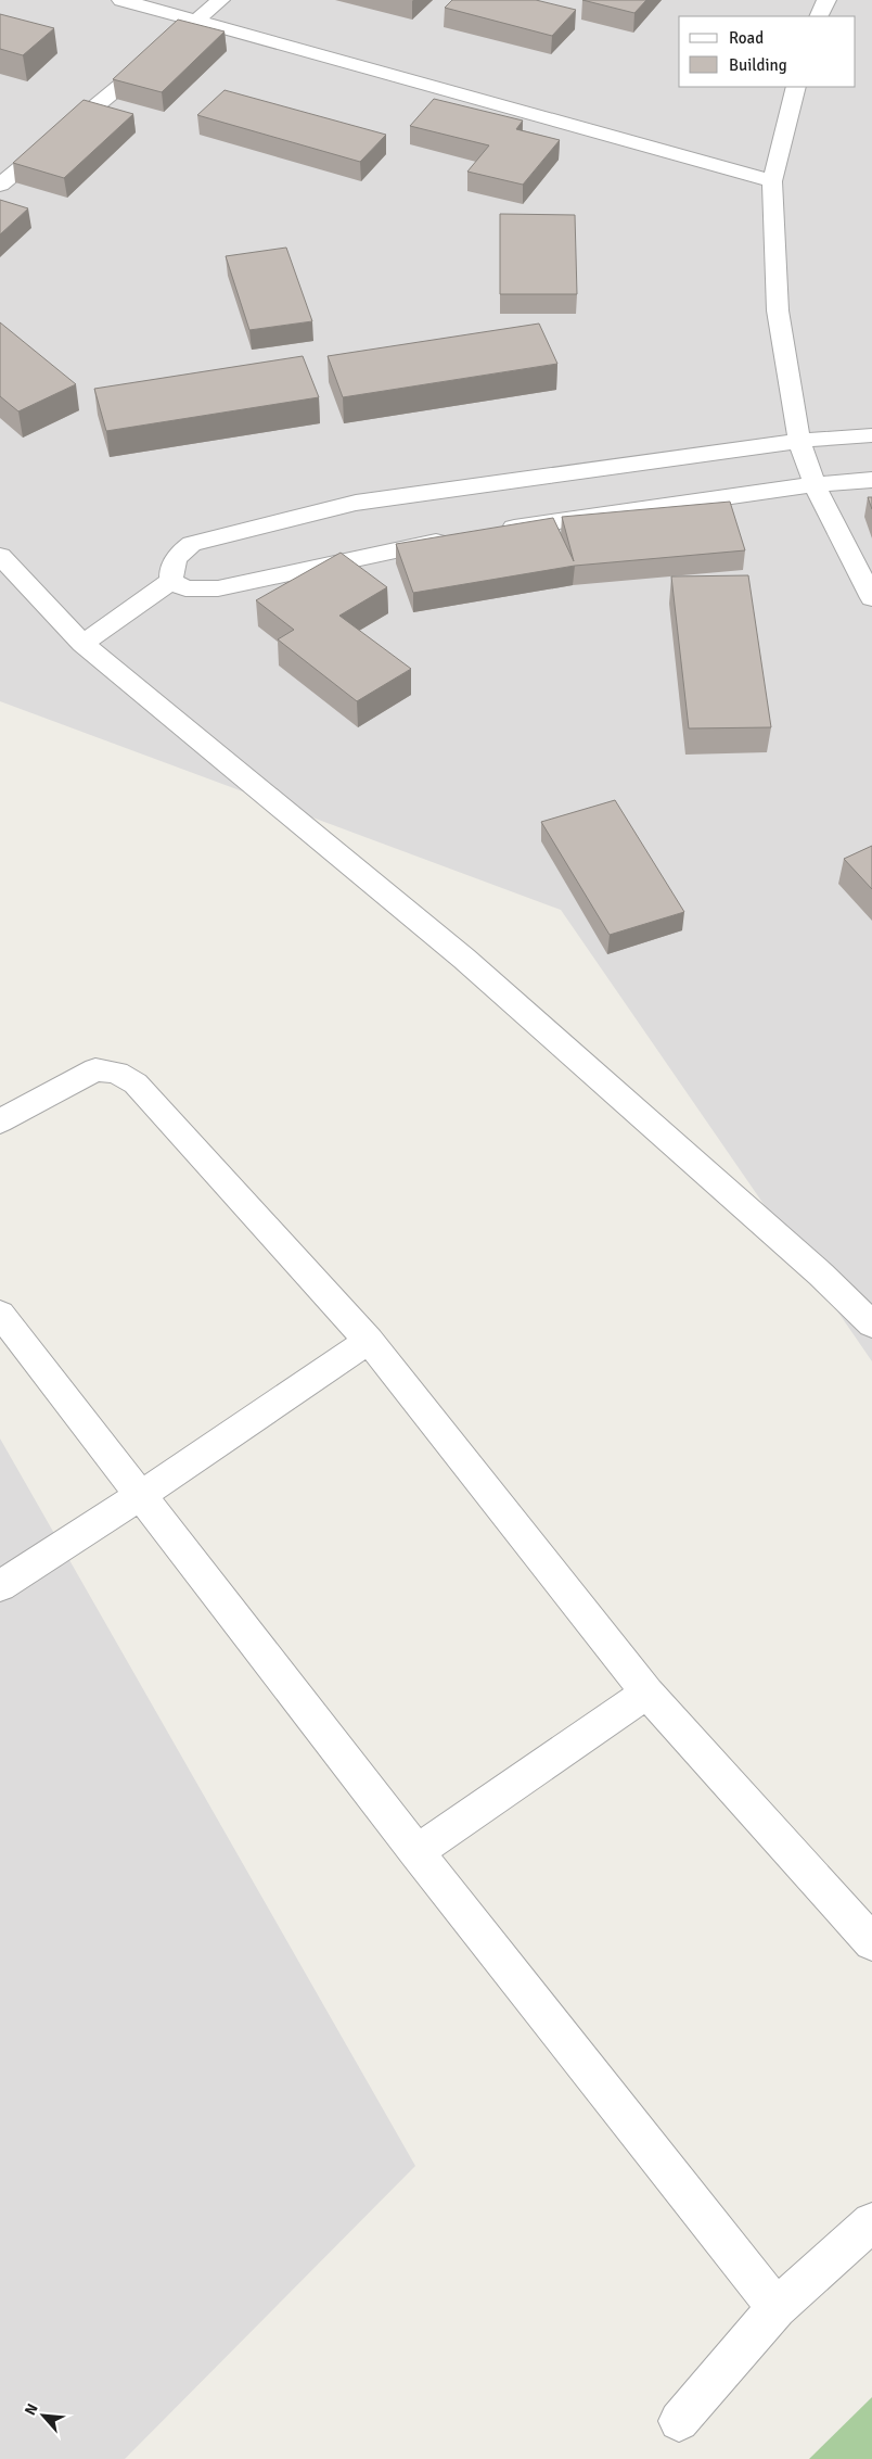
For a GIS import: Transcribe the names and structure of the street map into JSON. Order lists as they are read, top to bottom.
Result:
{
  "legend": ["Road", "Building"],
  "north": "top left"
}
